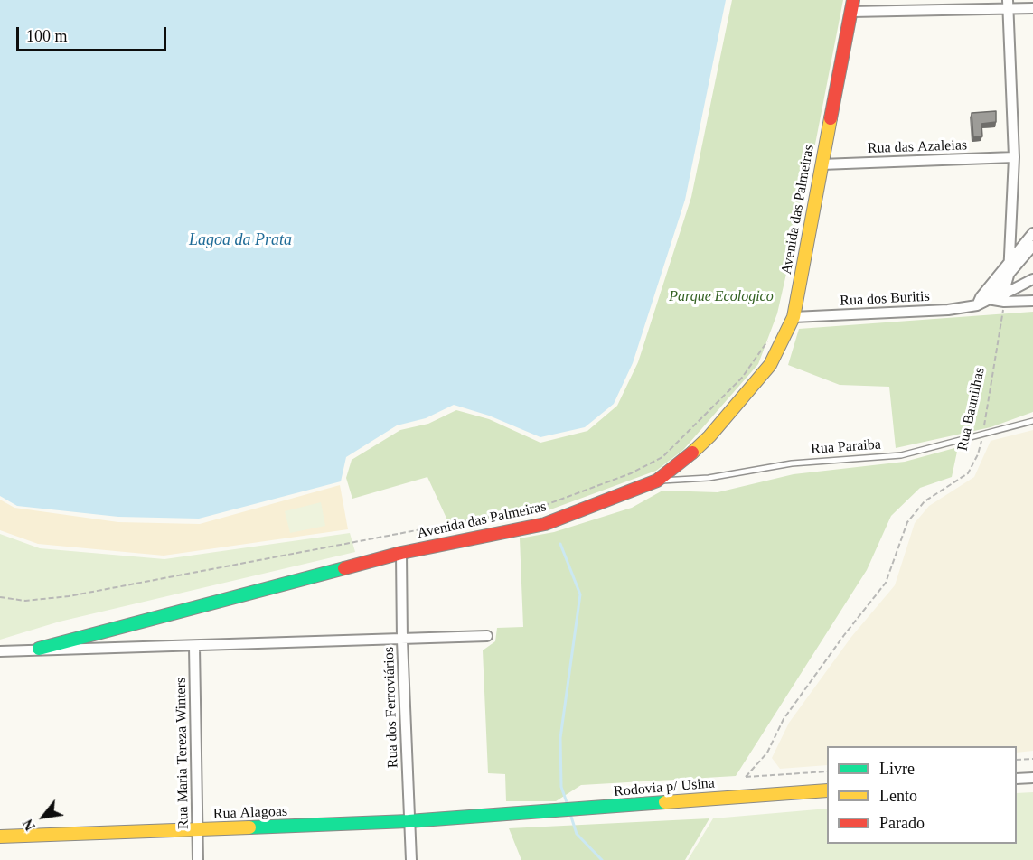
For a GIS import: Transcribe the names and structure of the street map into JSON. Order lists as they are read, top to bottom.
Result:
{
  "streets": {
    "street": [
      "Rua das Azaleias",
      "Avenida das Palmeiras",
      "Rua dos Buritis",
      "Rua dos Ferroviários",
      "Rua Maria Tereza Winters",
      "Rodovia p/ Usina",
      "Rua Alagoas"
    ],
    "lane": ["Rua Paraiba"],
    "path": ["Rua Baunilhas"]
  },
  "crossings": [
    ["Rua das Azaleias", "Avenida das Palmeiras"],
    ["Avenida das Palmeiras", "Rua dos Buritis"],
    ["Avenida das Palmeiras", "Rua Paraiba"],
    ["Avenida das Palmeiras", "Rua dos Ferroviários"],
    ["Rua dos Buritis", "Rua Baunilhas"],
    ["Rua Baunilhas", "Rua Paraiba"],
    ["Rua dos Ferroviários", "Rua Alagoas"],
    ["Rua Maria Tereza Winters", "Rua Alagoas"],
    ["Rodovia p/ Usina", "Rua Alagoas"]
  ],
  "water": ["Lagoa da Prata"],
  "parks": ["Parque Ecologico"],
  "legend": ["Livre", "Lento", "Parado"],
  "scale_bar": "100 m",
  "north": "bottom left"
}
